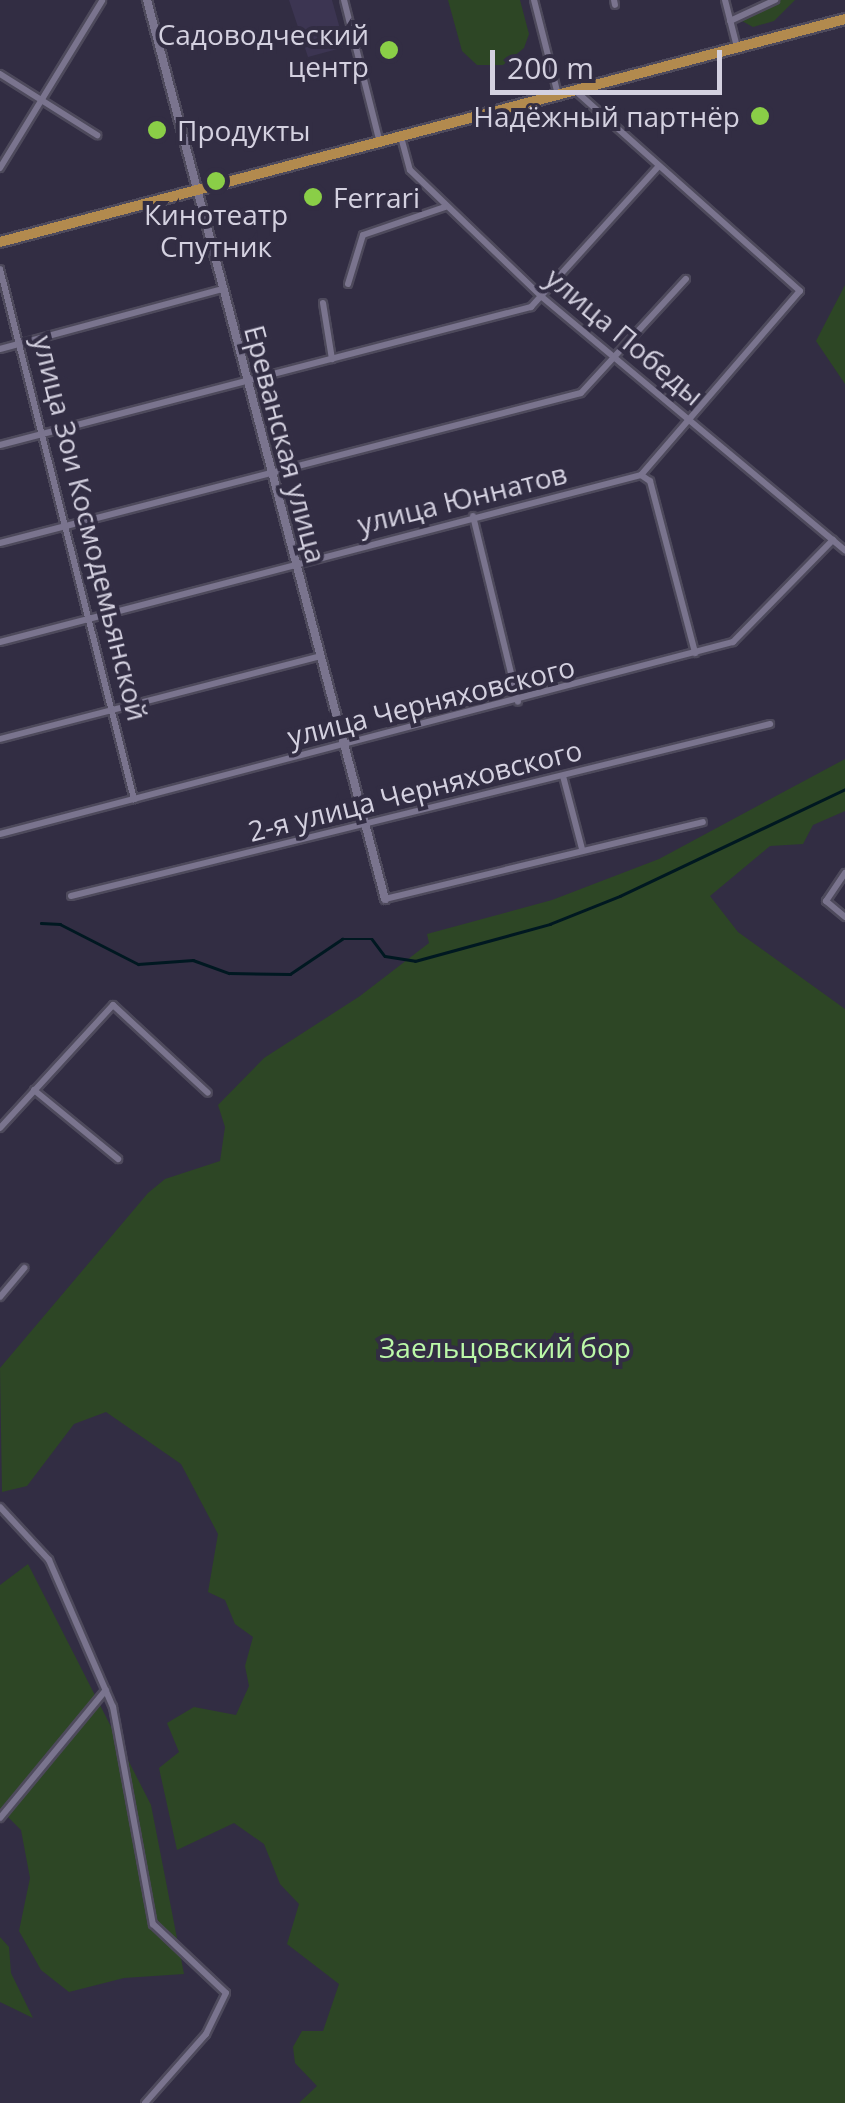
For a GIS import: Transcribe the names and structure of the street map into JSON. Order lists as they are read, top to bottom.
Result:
{
  "streets": {
    "street": [
      "улица Победы",
      "Ереванская улица",
      "улица Юннатов",
      "улица Зои Космодемьянской",
      "улица Черняховского",
      "2-я улица Черняховского"
    ]
  },
  "crossings": [
    ["улица Победы", "улица Черняховского"],
    ["Ереванская улица", "улица Юннатов"],
    ["Ереванская улица", "улица Черняховского"],
    ["Ереванская улица", "2-я улица Черняховского"],
    ["улица Юннатов", "улица Зои Космодемьянской"],
    ["улица Зои Космодемьянской", "улица Черняховского"]
  ],
  "parks": ["Заельцовский бор"],
  "places": [
    "Садоводческий центр",
    "Надёжный партнёр",
    "Продукты",
    "Кинотеатр Спутник",
    "Ferrari"
  ],
  "scale_bar": "200 m"
}
